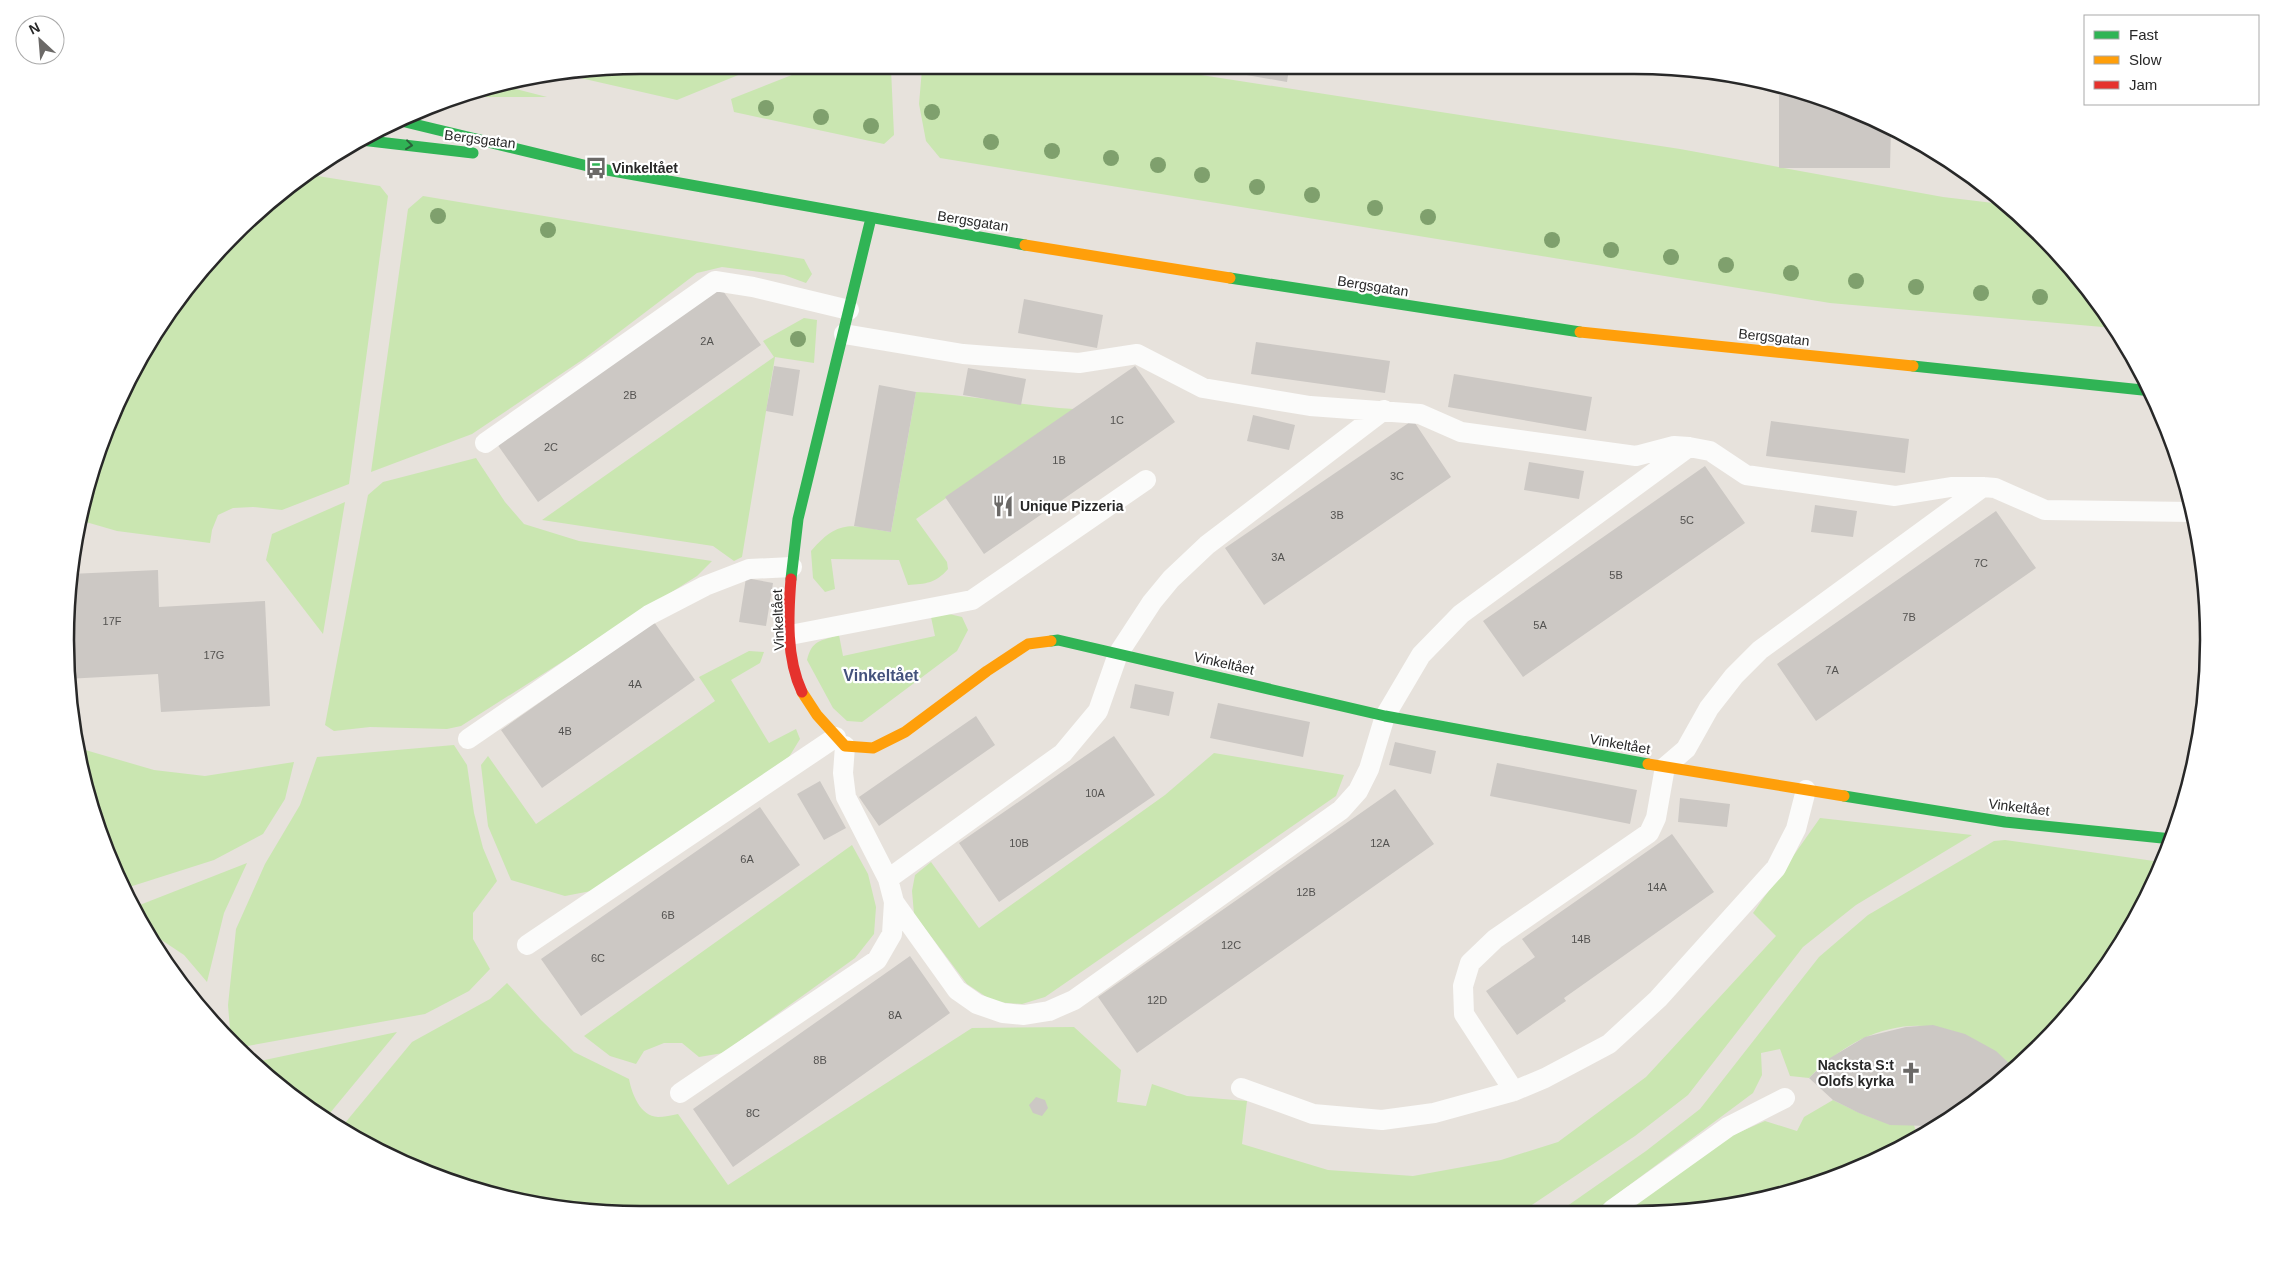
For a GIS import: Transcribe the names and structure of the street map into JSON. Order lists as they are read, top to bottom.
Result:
{
  "streets": {
    "main road": ["Bergsgatan", "Vinkeltået"]
  },
  "crossings": [
    ["Bergsgatan", "Vinkeltået"]
  ],
  "districts": ["Vinkeltået"],
  "places": {
    "bus stop": ["Vinkeltået"],
    "restaurant": ["Unique Pizzeria"],
    "church": ["Nacksta S:t Olofs kyrka"]
  },
  "house_numbers": [
    "2A",
    "2B",
    "1C",
    "2C",
    "1B",
    "3C",
    "3B",
    "5C",
    "3A",
    "7C",
    "5B",
    "7B",
    "17F",
    "5A",
    "17G",
    "7A",
    "4A",
    "4B",
    "10A",
    "10B",
    "12A",
    "6A",
    "14A",
    "12B",
    "6B",
    "14B",
    "12C",
    "6C",
    "12D",
    "8A",
    "8B",
    "8C"
  ],
  "legend": ["Fast", "Slow", "Jam"],
  "north": "top left"
}
